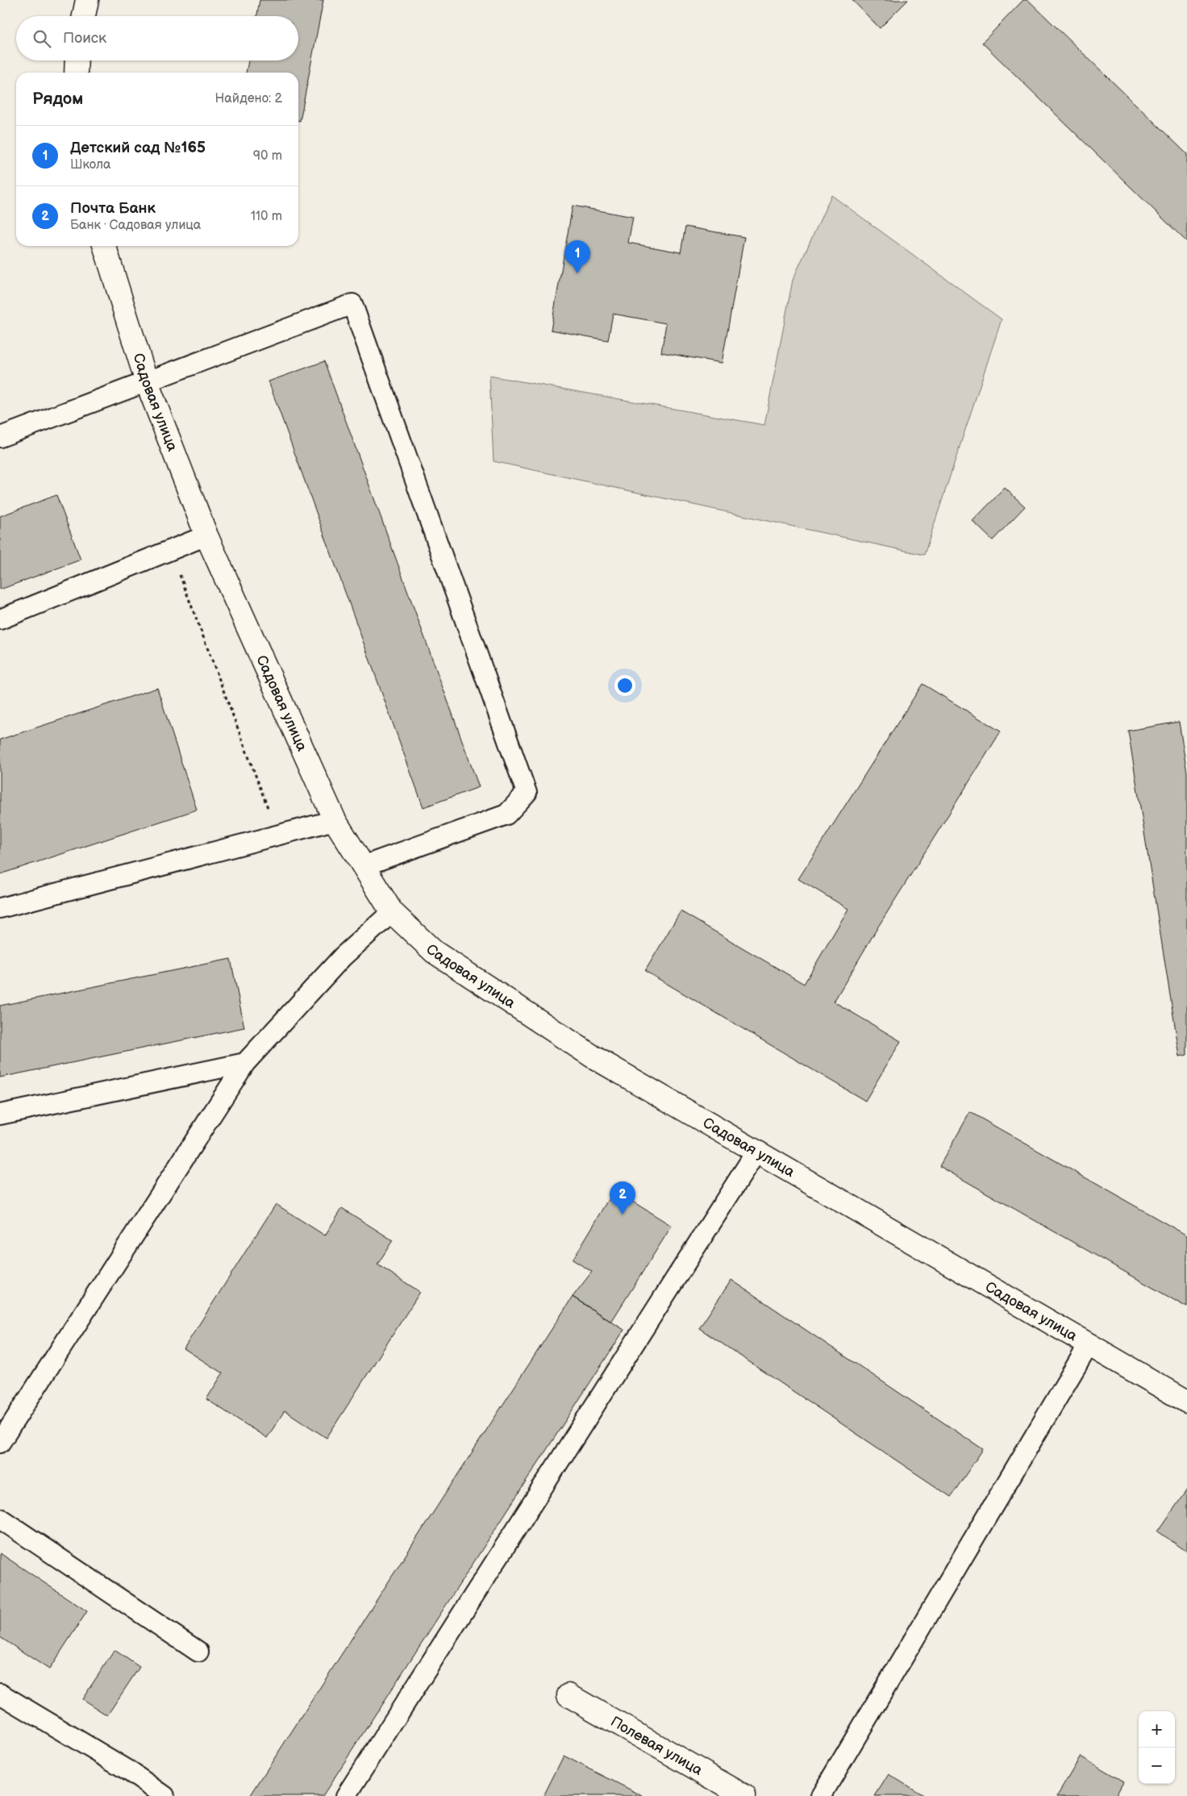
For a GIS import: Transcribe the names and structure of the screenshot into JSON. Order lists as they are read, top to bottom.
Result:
{
  "streets": {
    "street": ["Садовая улица", "Полевая улица"]
  },
  "page": {
    "search": "Поиск",
    "heading": ["Рядом", "Найдено: 2"],
    "list": [
      {
        "mark": "1",
        "name": "Детский сад №165",
        "note": "Школа",
        "value": "90 m"
      },
      {
        "mark": "2",
        "name": "Почта Банк",
        "note": "Банк · Садовая улица",
        "value": "110 m"
      }
    ],
    "pins": ["1", "2"],
    "map_buttons": ["+", "−"]
  }
}
